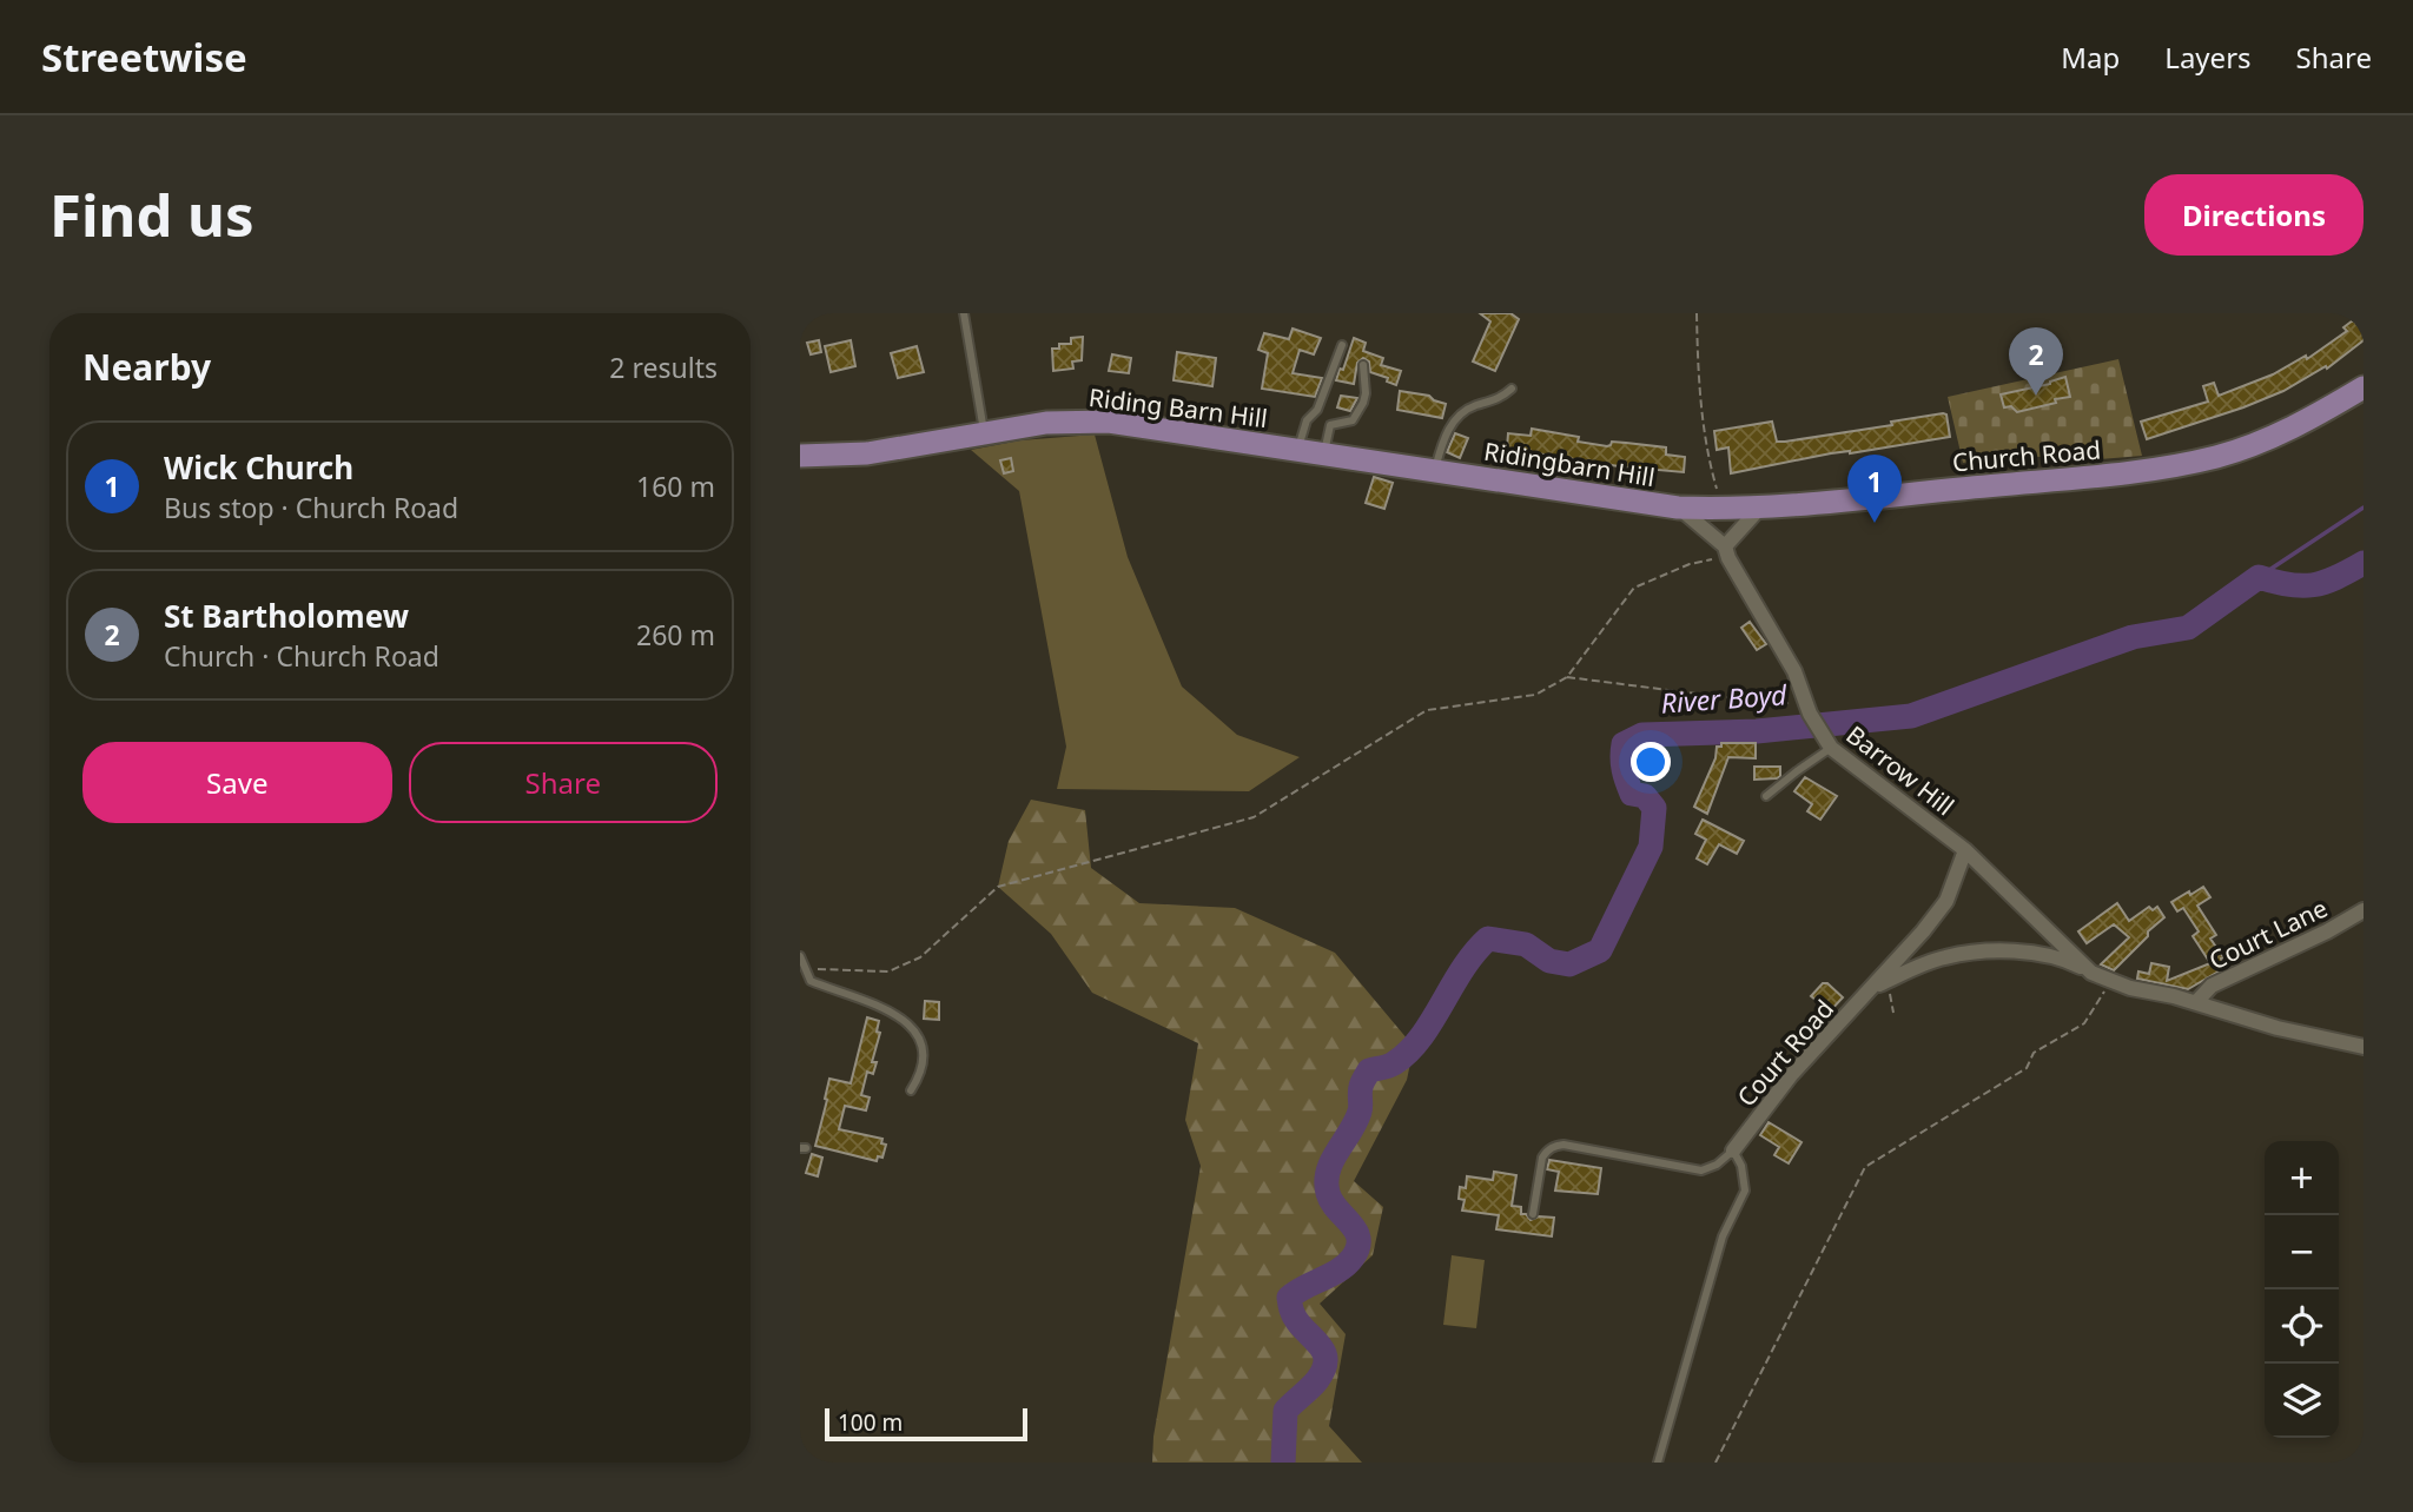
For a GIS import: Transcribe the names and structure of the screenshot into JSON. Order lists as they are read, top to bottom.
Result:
{
  "streets": {
    "main road": ["Riding Barn Hill", "Church Road", "Ridingbarn Hill"],
    "street": ["Barrow Hill", "Court Lane", "Court Road"]
  },
  "crossings": [
    ["Riding Barn Hill", "Ridingbarn Hill"],
    ["Church Road", "Ridingbarn Hill"],
    ["Church Road", "Barrow Hill"],
    ["Ridingbarn Hill", "Barrow Hill"],
    ["Barrow Hill", "Court Road"]
  ],
  "water": ["River Boyd"],
  "scale_bar": "100 m",
  "page": {
    "header": "Streetwise",
    "nav": ["Map", "Layers", "Share"],
    "buttons": [
      "Directions",
      ["Save", "Share"]
    ],
    "title": "Find us",
    "heading": ["Nearby", "2 results"],
    "pins": ["2", "1"],
    "list": [
      {
        "mark": "1",
        "name": "Wick Church",
        "note": "Bus stop · Church Road",
        "value": "160 m"
      },
      {
        "mark": "2",
        "name": "St Bartholomew",
        "note": "Church · Church Road",
        "value": "260 m"
      }
    ],
    "map_buttons": ["+", "−"],
    "scale": "100 m"
  }
}
